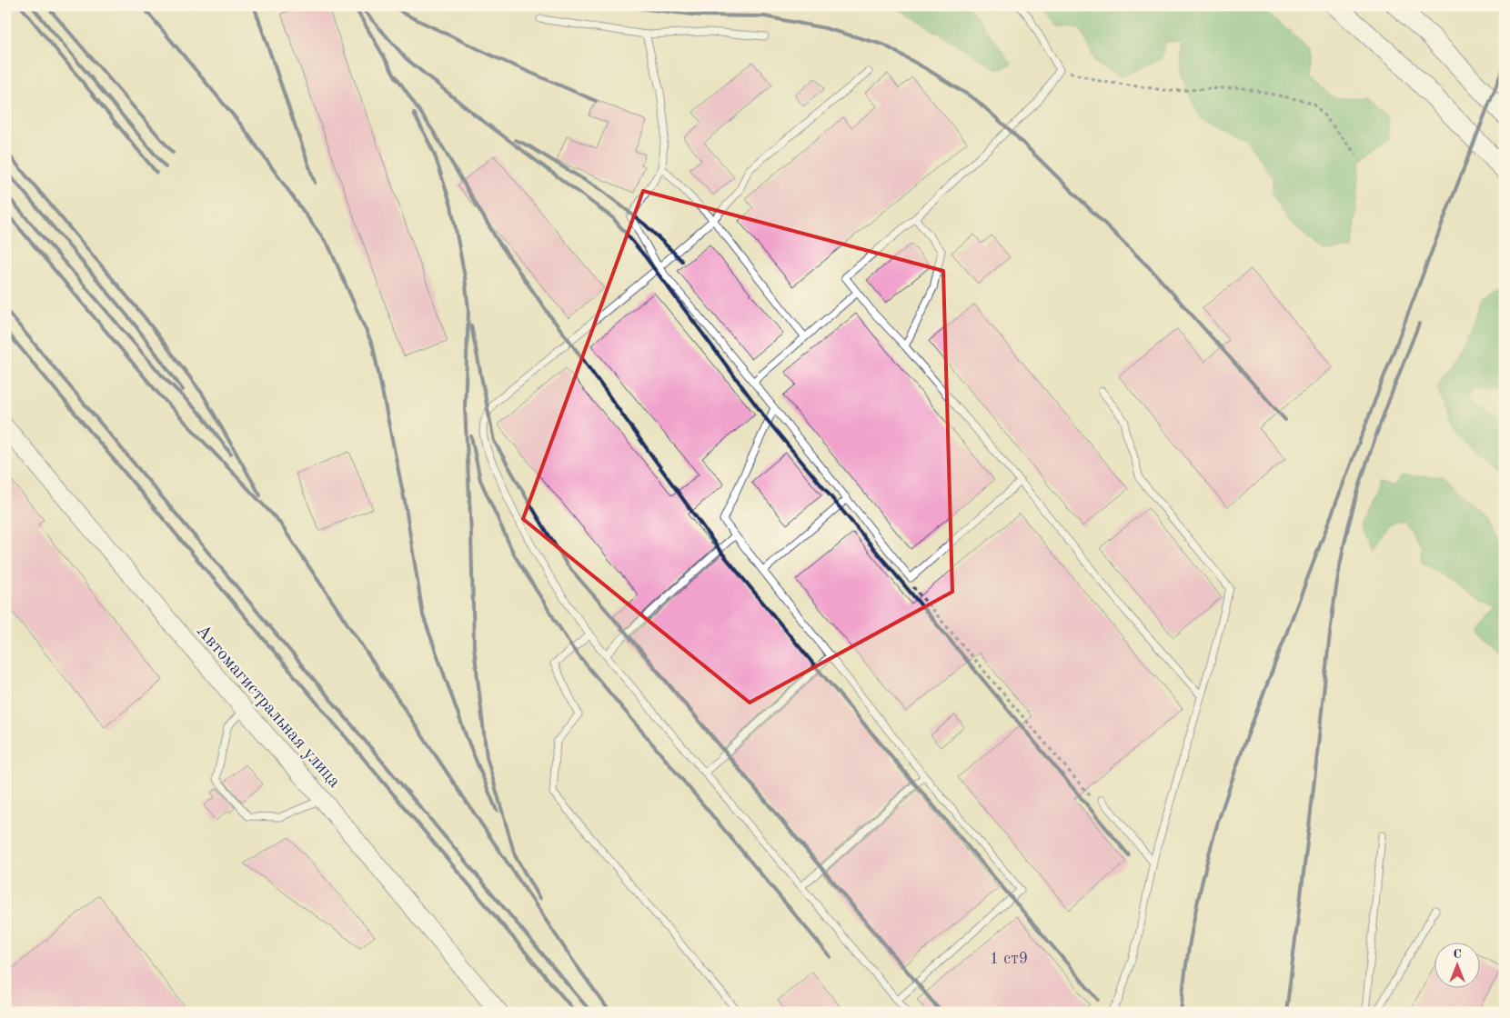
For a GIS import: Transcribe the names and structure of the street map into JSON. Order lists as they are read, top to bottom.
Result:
{
  "streets": {
    "main road": ["Автомагистральная улица"]
  },
  "house_numbers": ["1 ст9"],
  "north": "top"
}
